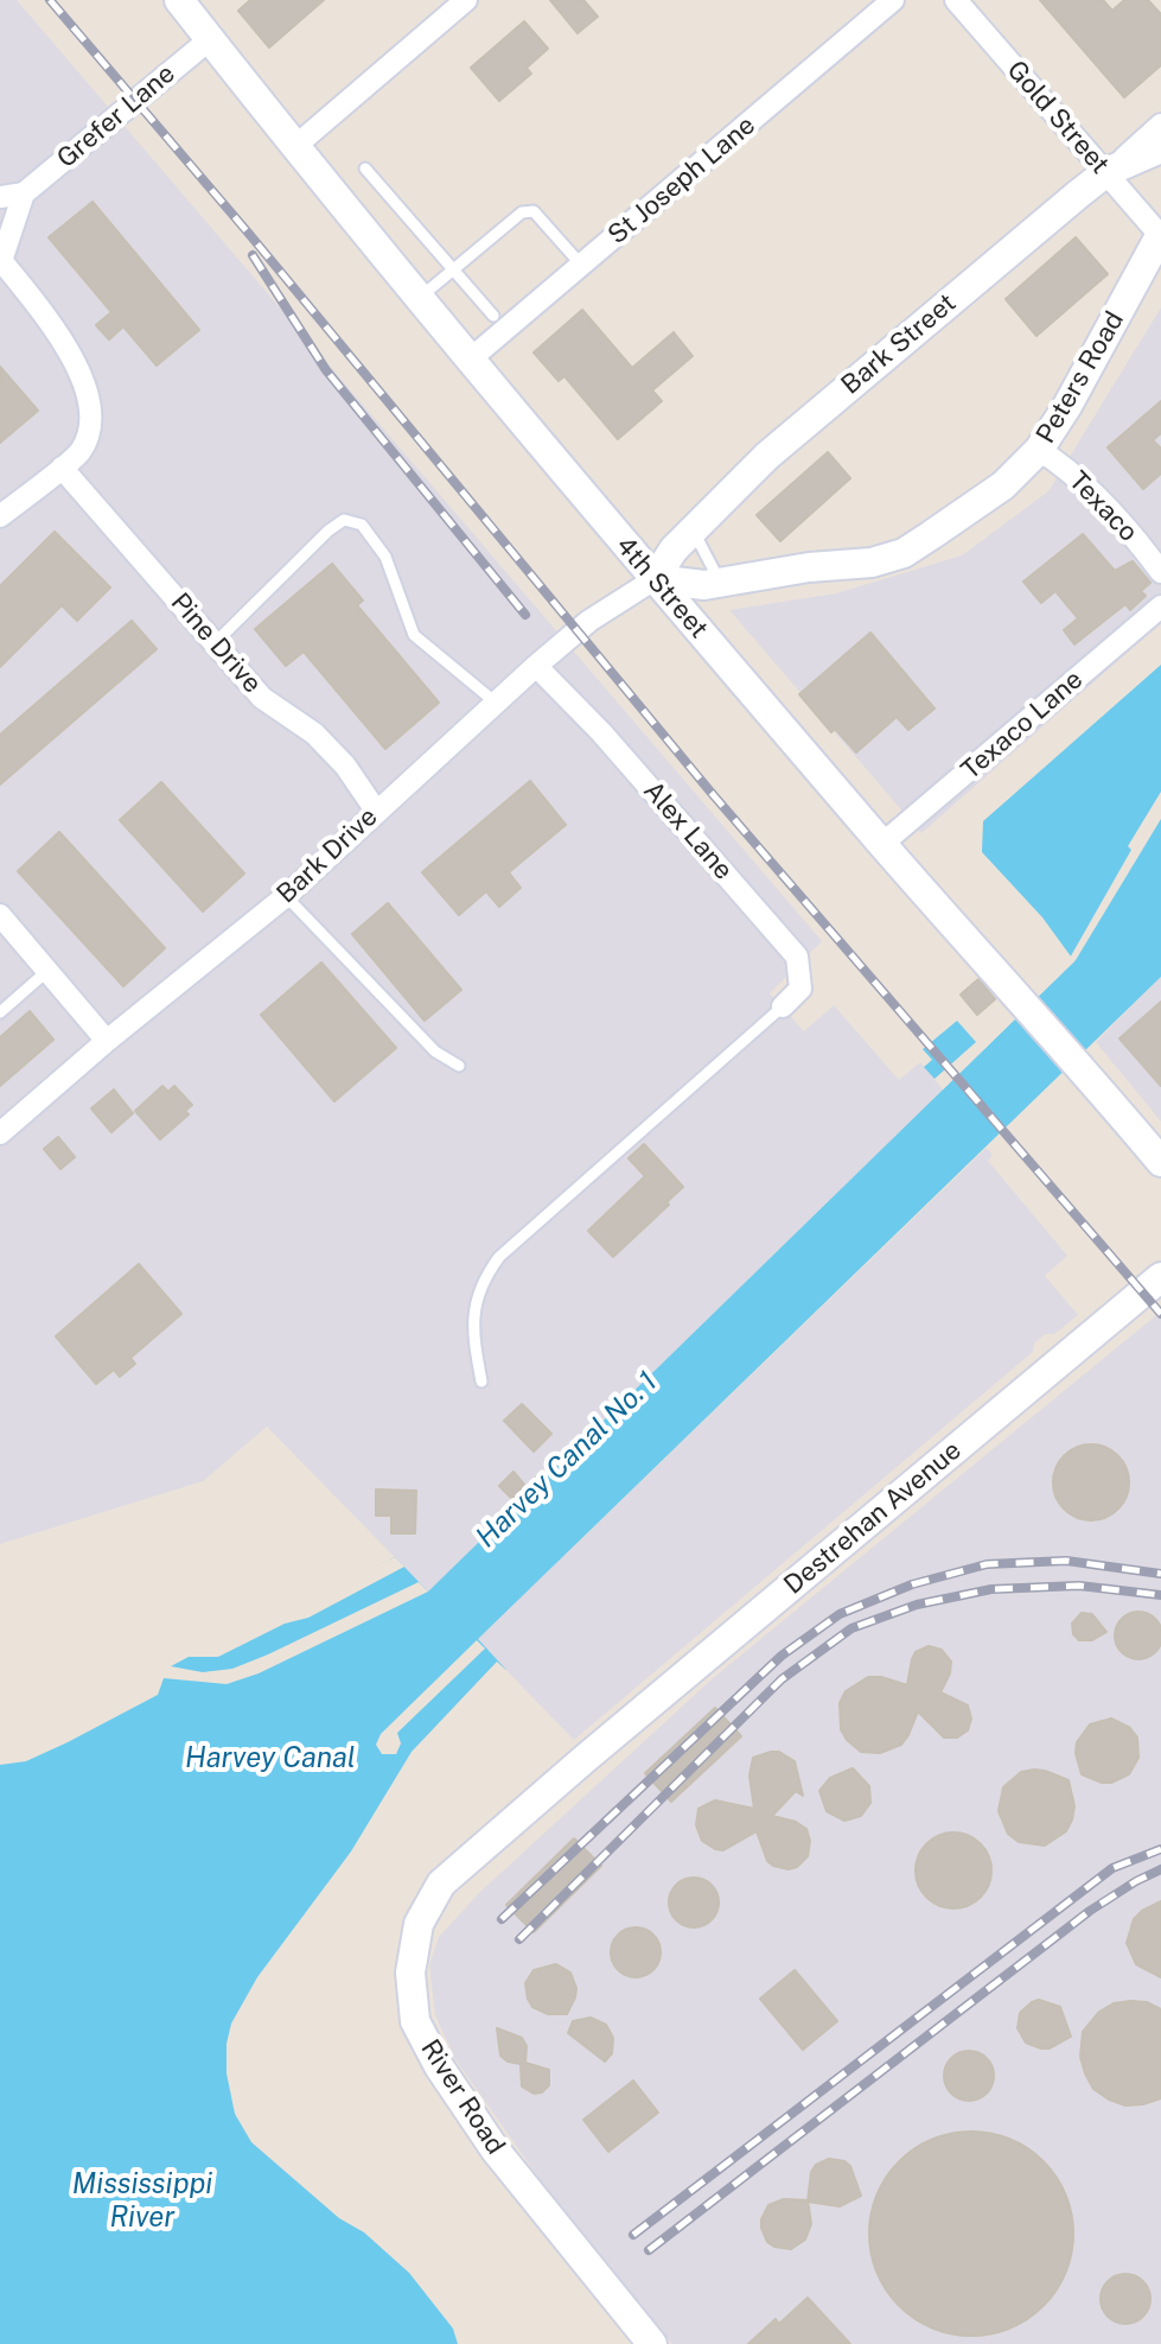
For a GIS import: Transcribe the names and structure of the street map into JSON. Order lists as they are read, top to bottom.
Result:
{
  "streets": {
    "main road": [
      "Bark Street",
      "Peters Road",
      "4th Street",
      "Destrehan Avenue",
      "River Road"
    ],
    "street": [
      "Grefer Lane",
      "Gold Street",
      "St Joseph Lane",
      "Texaco",
      "Pine Drive",
      "Texaco Lane",
      "Alex Lane",
      "Bark Drive"
    ]
  },
  "crossings": [
    ["Grefer Lane", "4th Street"],
    ["Gold Street", "Bark Street"],
    ["Gold Street", "Peters Road"],
    ["St Joseph Lane", "4th Street"],
    ["Bark Street", "Peters Road"],
    ["Bark Street", "4th Street"],
    ["Bark Street", "Bark Drive"],
    ["Peters Road", "Texaco"],
    ["Peters Road", "4th Street"],
    ["Peters Road", "Bark Drive"],
    ["4th Street", "Texaco Lane"],
    ["4th Street", "Bark Drive"],
    ["Pine Drive", "Bark Drive"],
    ["Alex Lane", "Bark Drive"],
    ["Destrehan Avenue", "River Road"]
  ],
  "water": ["Harvey Canal No. 1", "Harvey Canal", "Mississippi River"]
}
